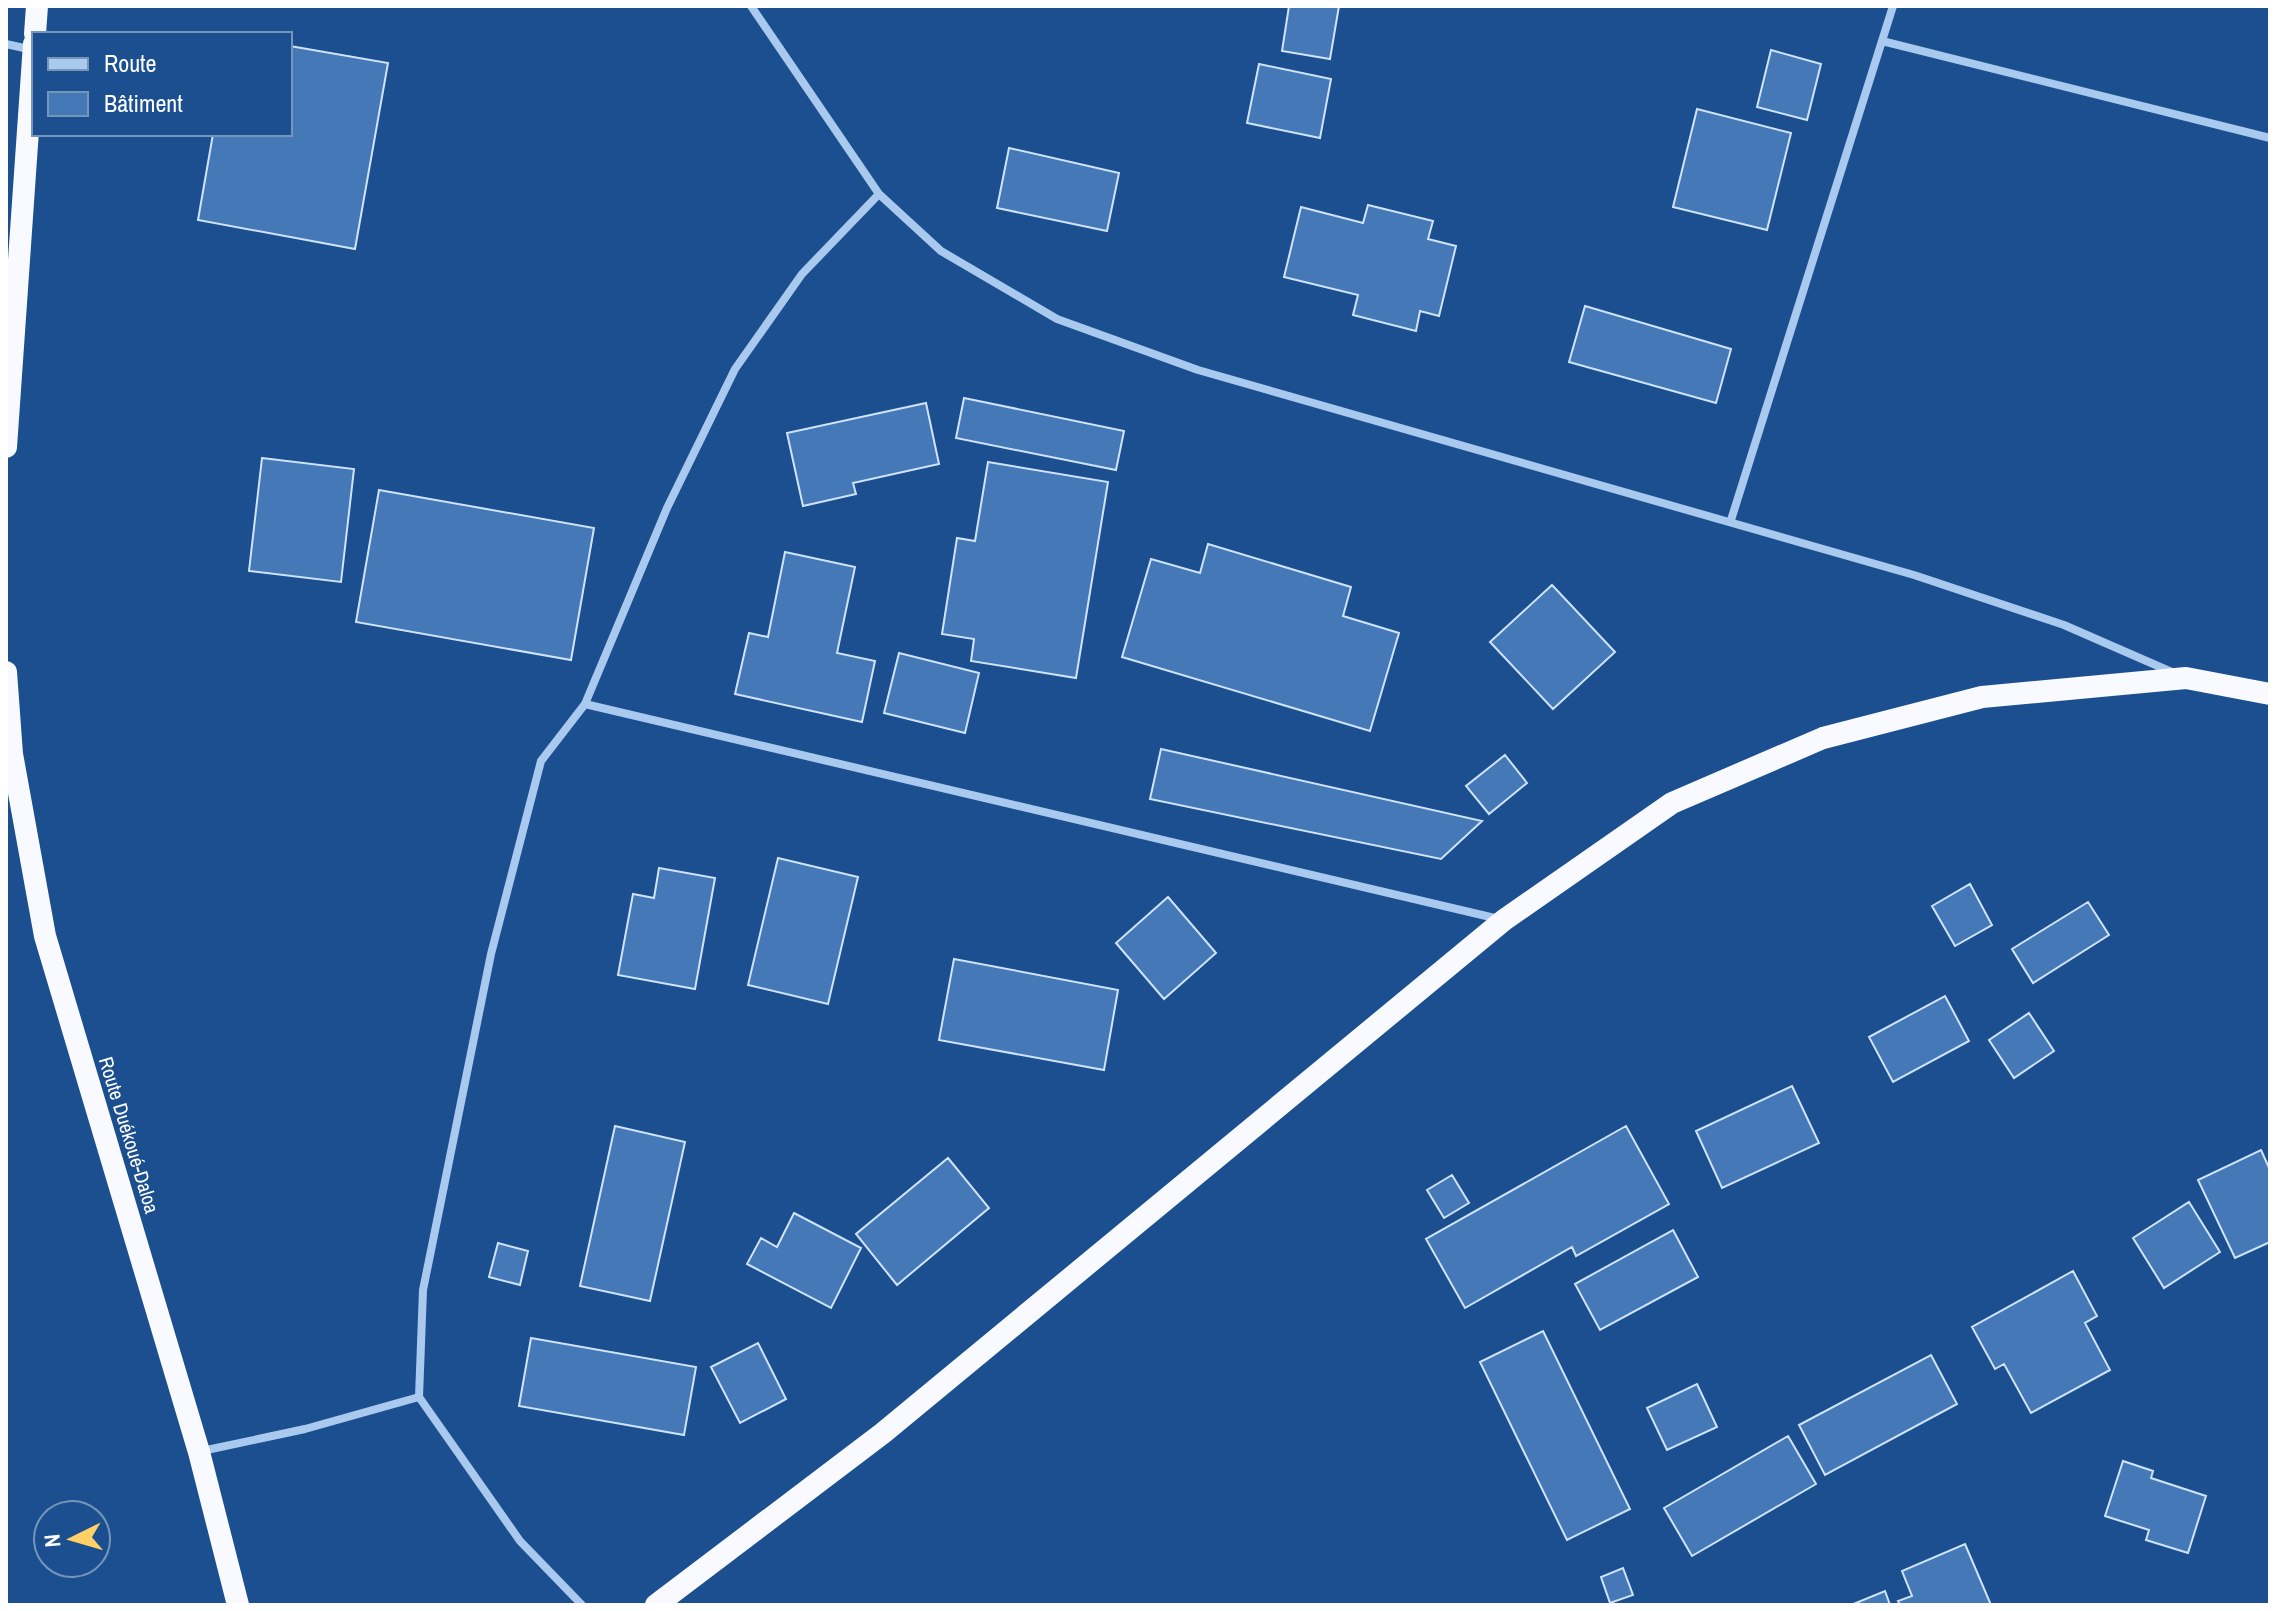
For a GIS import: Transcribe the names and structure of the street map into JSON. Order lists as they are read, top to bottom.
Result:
{
  "streets": {
    "highway": ["Route Duékoué-Daloa"]
  },
  "legend": ["Route", "Bâtiment"],
  "north": "left"
}
